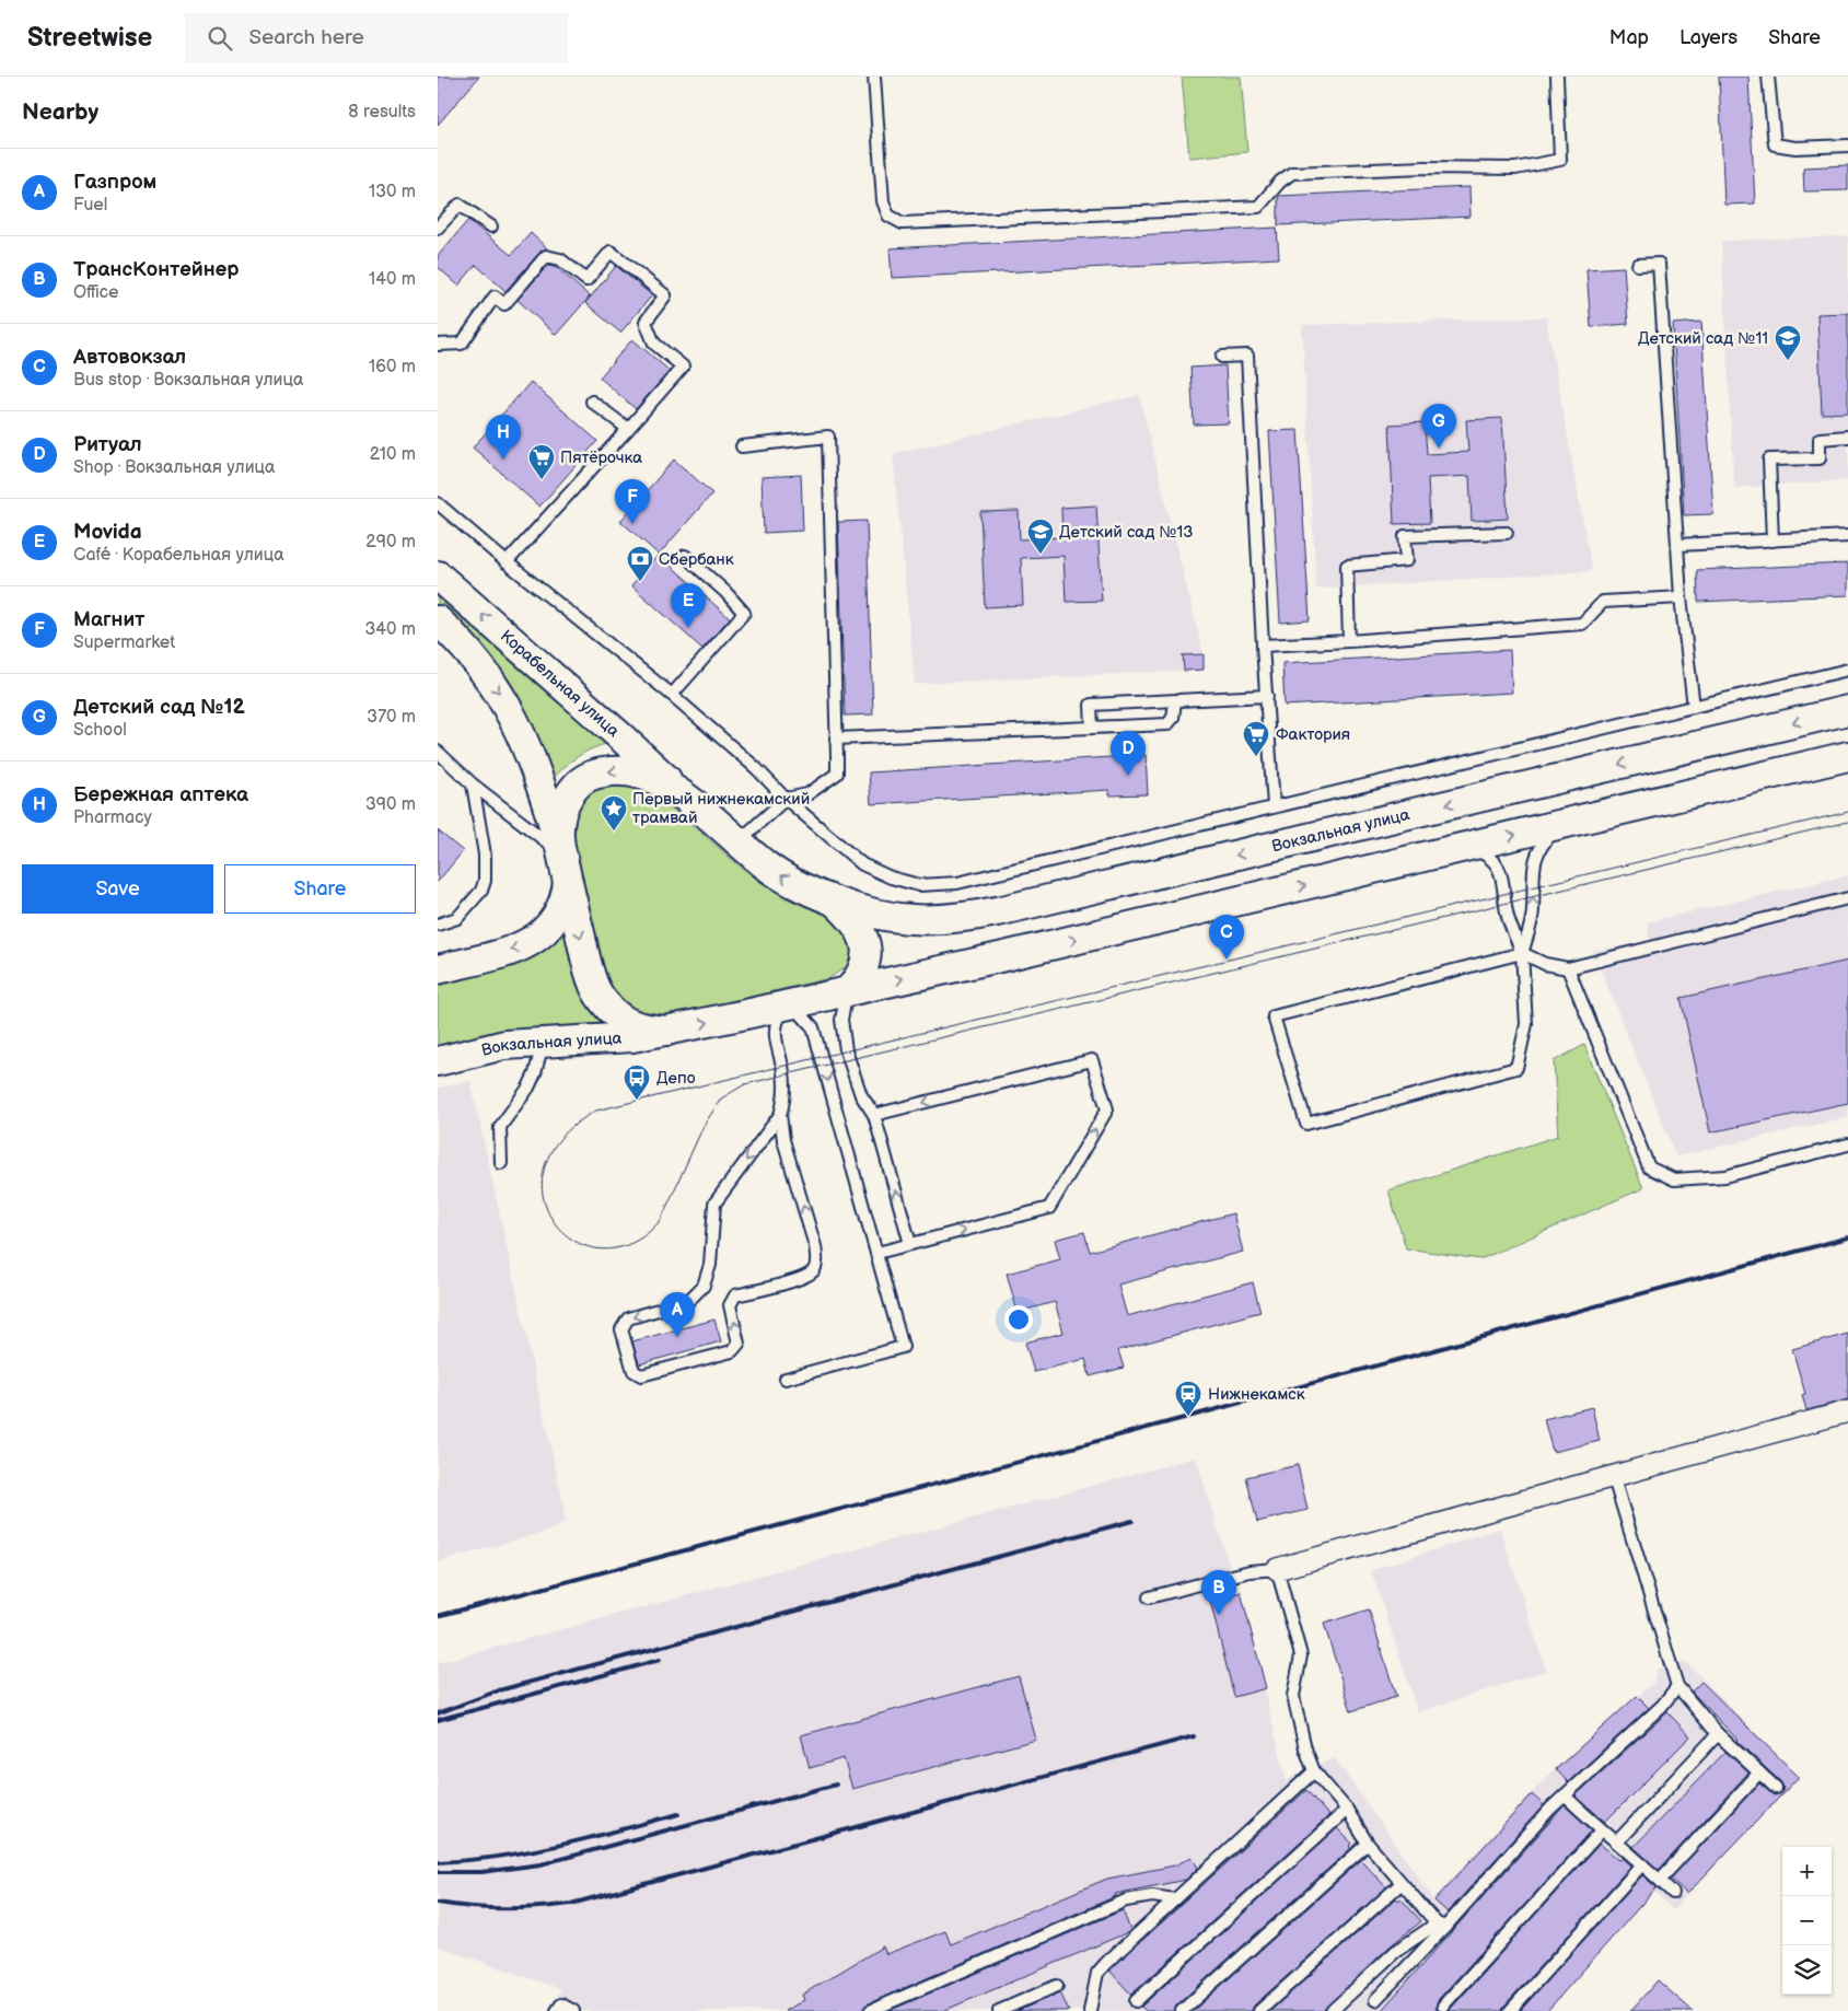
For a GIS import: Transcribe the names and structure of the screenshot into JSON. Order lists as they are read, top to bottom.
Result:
{
  "streets": {
    "main road": ["Корабельная улица", "Вокзальная улица"]
  },
  "crossings": [
    ["Корабельная улица", "Вокзальная улица"]
  ],
  "places": {
    "school or university": ["Детский сад №11", "Детский сад №13"],
    "supermarket": ["Пятёрочка", "Фактория"],
    "bank": ["Сбербанк"],
    "place": ["Первый нижнекамский трамвай"],
    "bus stop": ["Депо"],
    "station": ["Нижнекамск"]
  },
  "page": {
    "header": "Streetwise",
    "search": "Search here",
    "nav": ["Map", "Layers", "Share"],
    "heading": ["Nearby", "8 results"],
    "list": [
      {
        "mark": "A",
        "name": "Газпром",
        "note": "Fuel",
        "value": "130 m"
      },
      {
        "mark": "B",
        "name": "ТрансКонтейнер",
        "note": "Office",
        "value": "140 m"
      },
      {
        "mark": "C",
        "name": "Автовокзал",
        "note": "Bus stop · Вокзальная улица",
        "value": "160 m"
      },
      {
        "mark": "D",
        "name": "Ритуал",
        "note": "Shop · Вокзальная улица",
        "value": "210 m"
      },
      {
        "mark": "E",
        "name": "Movida",
        "note": "Café · Корабельная улица",
        "value": "290 m"
      },
      {
        "mark": "F",
        "name": "Магнит",
        "note": "Supermarket",
        "value": "340 m"
      },
      {
        "mark": "G",
        "name": "Детский сад №12",
        "note": "School",
        "value": "370 m"
      },
      {
        "mark": "H",
        "name": "Бережная аптека",
        "note": "Pharmacy",
        "value": "390 m"
      }
    ],
    "pins": [
      "G",
      "H",
      "F",
      "E",
      "D",
      "C",
      "A",
      "B"
    ],
    "buttons": ["Save", "Share"],
    "map_buttons": ["+", "−"]
  }
}
